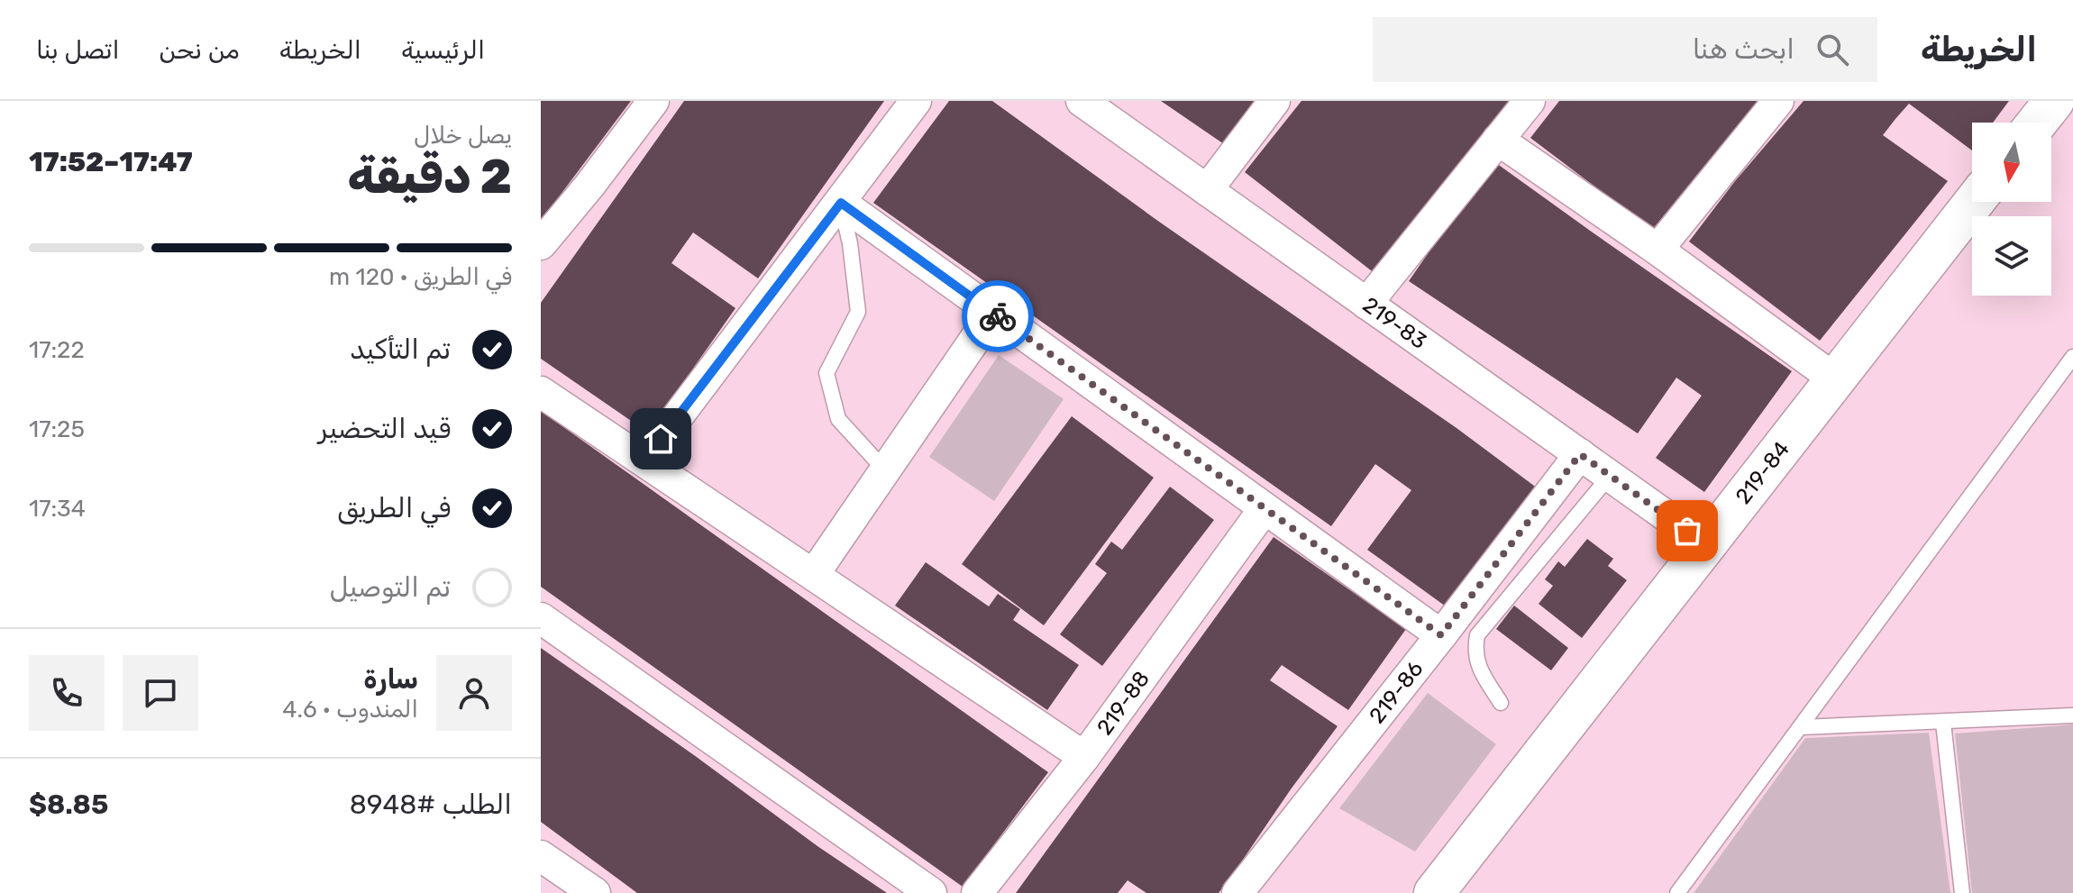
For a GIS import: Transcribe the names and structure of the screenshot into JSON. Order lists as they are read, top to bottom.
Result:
{
  "streets": {
    "street": [
      "219-83",
      "219-84",
      "219-86",
      "219-88"
    ]
  },
  "crossings": [
    ["219-83", "219-84"],
    ["219-83", "219-86"]
  ],
  "north": "bottom",
  "page": {
    "header": "الخريطة",
    "search": "ابحث هنا",
    "nav": [
      "الرئيسية",
      "الخريطة",
      "من نحن",
      "اتصل بنا"
    ],
    "heading": ["2 دقيقة", "يصل خلال", "17:47–17:52"],
    "panel": [
      "سارة",
      "المندوب · 4.6",
      "الطلب #8948",
      "$8.85"
    ],
    "bar": "في الطريق · 120 m",
    "list": [
      ["تم التأكيد", "17:22"],
      ["قيد التحضير", "17:25"],
      ["في الطريق", "17:34"],
      "تم التوصيل"
    ]
  }
}
